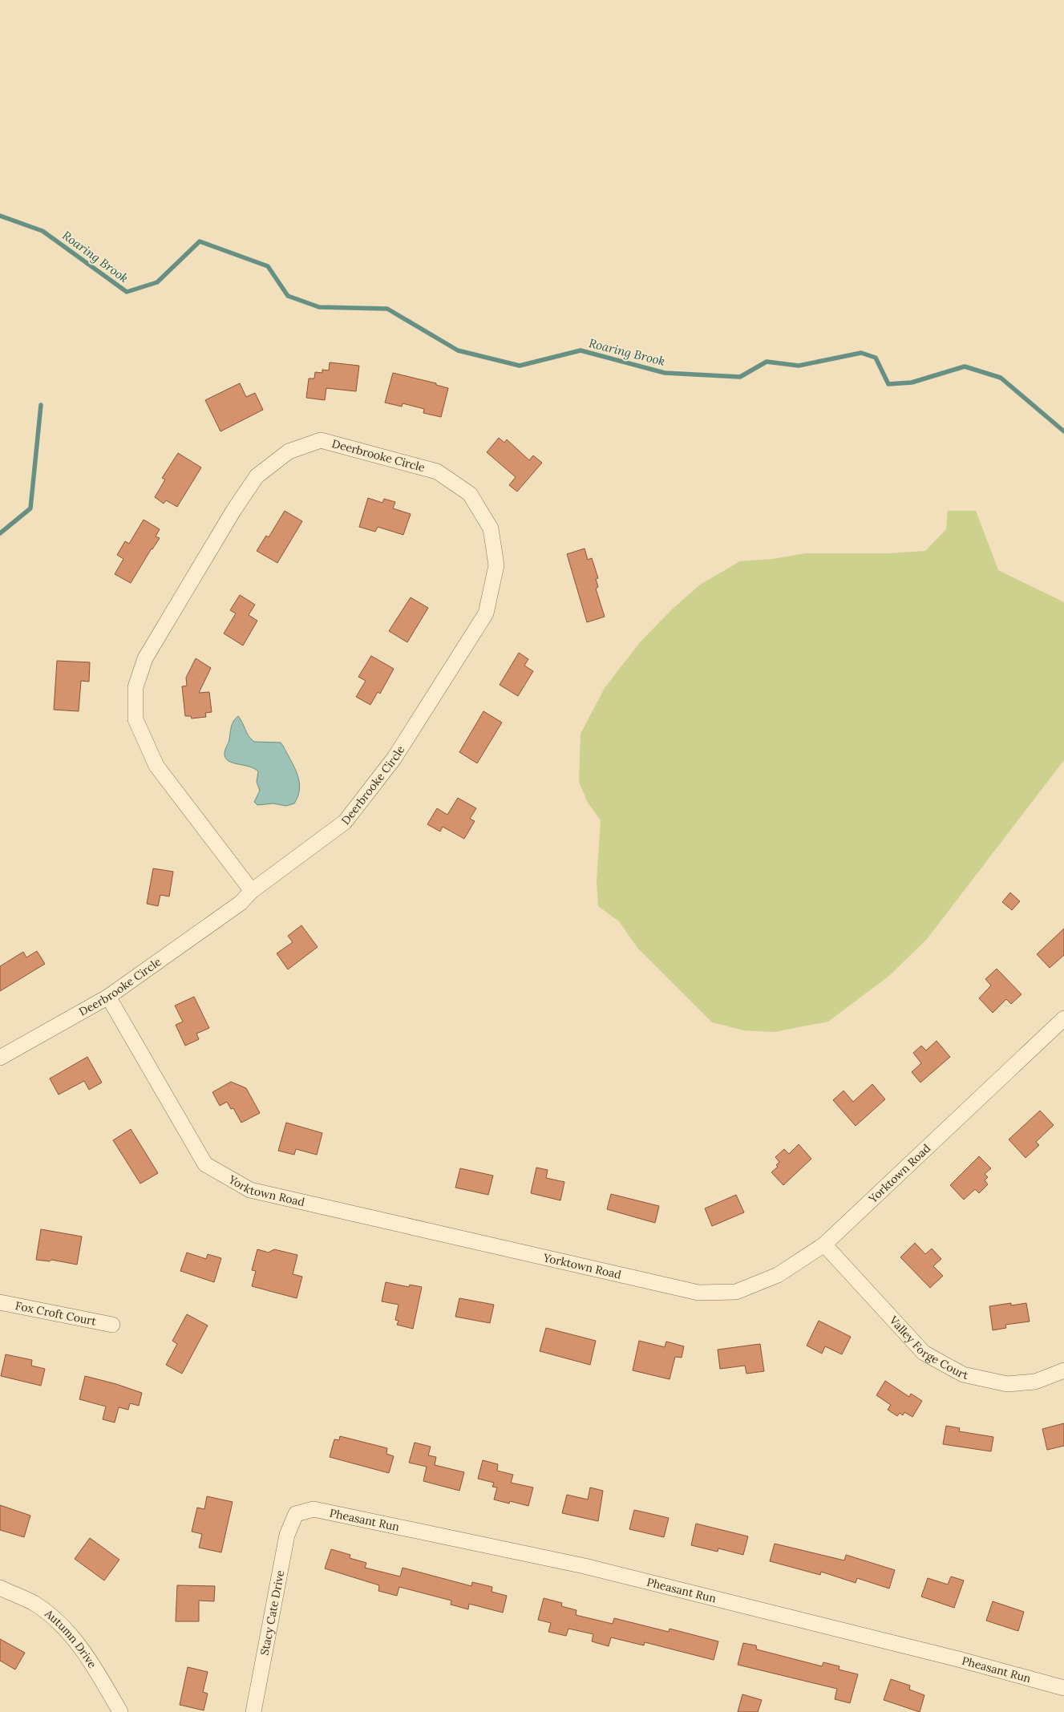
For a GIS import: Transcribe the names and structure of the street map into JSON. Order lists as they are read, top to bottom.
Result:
{
  "streets": {
    "street": [
      "Deerbrooke Circle",
      "Yorktown Road",
      "Fox Croft Court",
      "Valley Forge Court",
      "Pheasant Run",
      "Stacy Cate Drive",
      "Autumn Drive"
    ]
  },
  "crossings": [
    ["Deerbrooke Circle", "Yorktown Road"],
    ["Yorktown Road", "Valley Forge Court"],
    ["Pheasant Run", "Stacy Cate Drive"]
  ],
  "water": ["Roaring Brook"]
}
